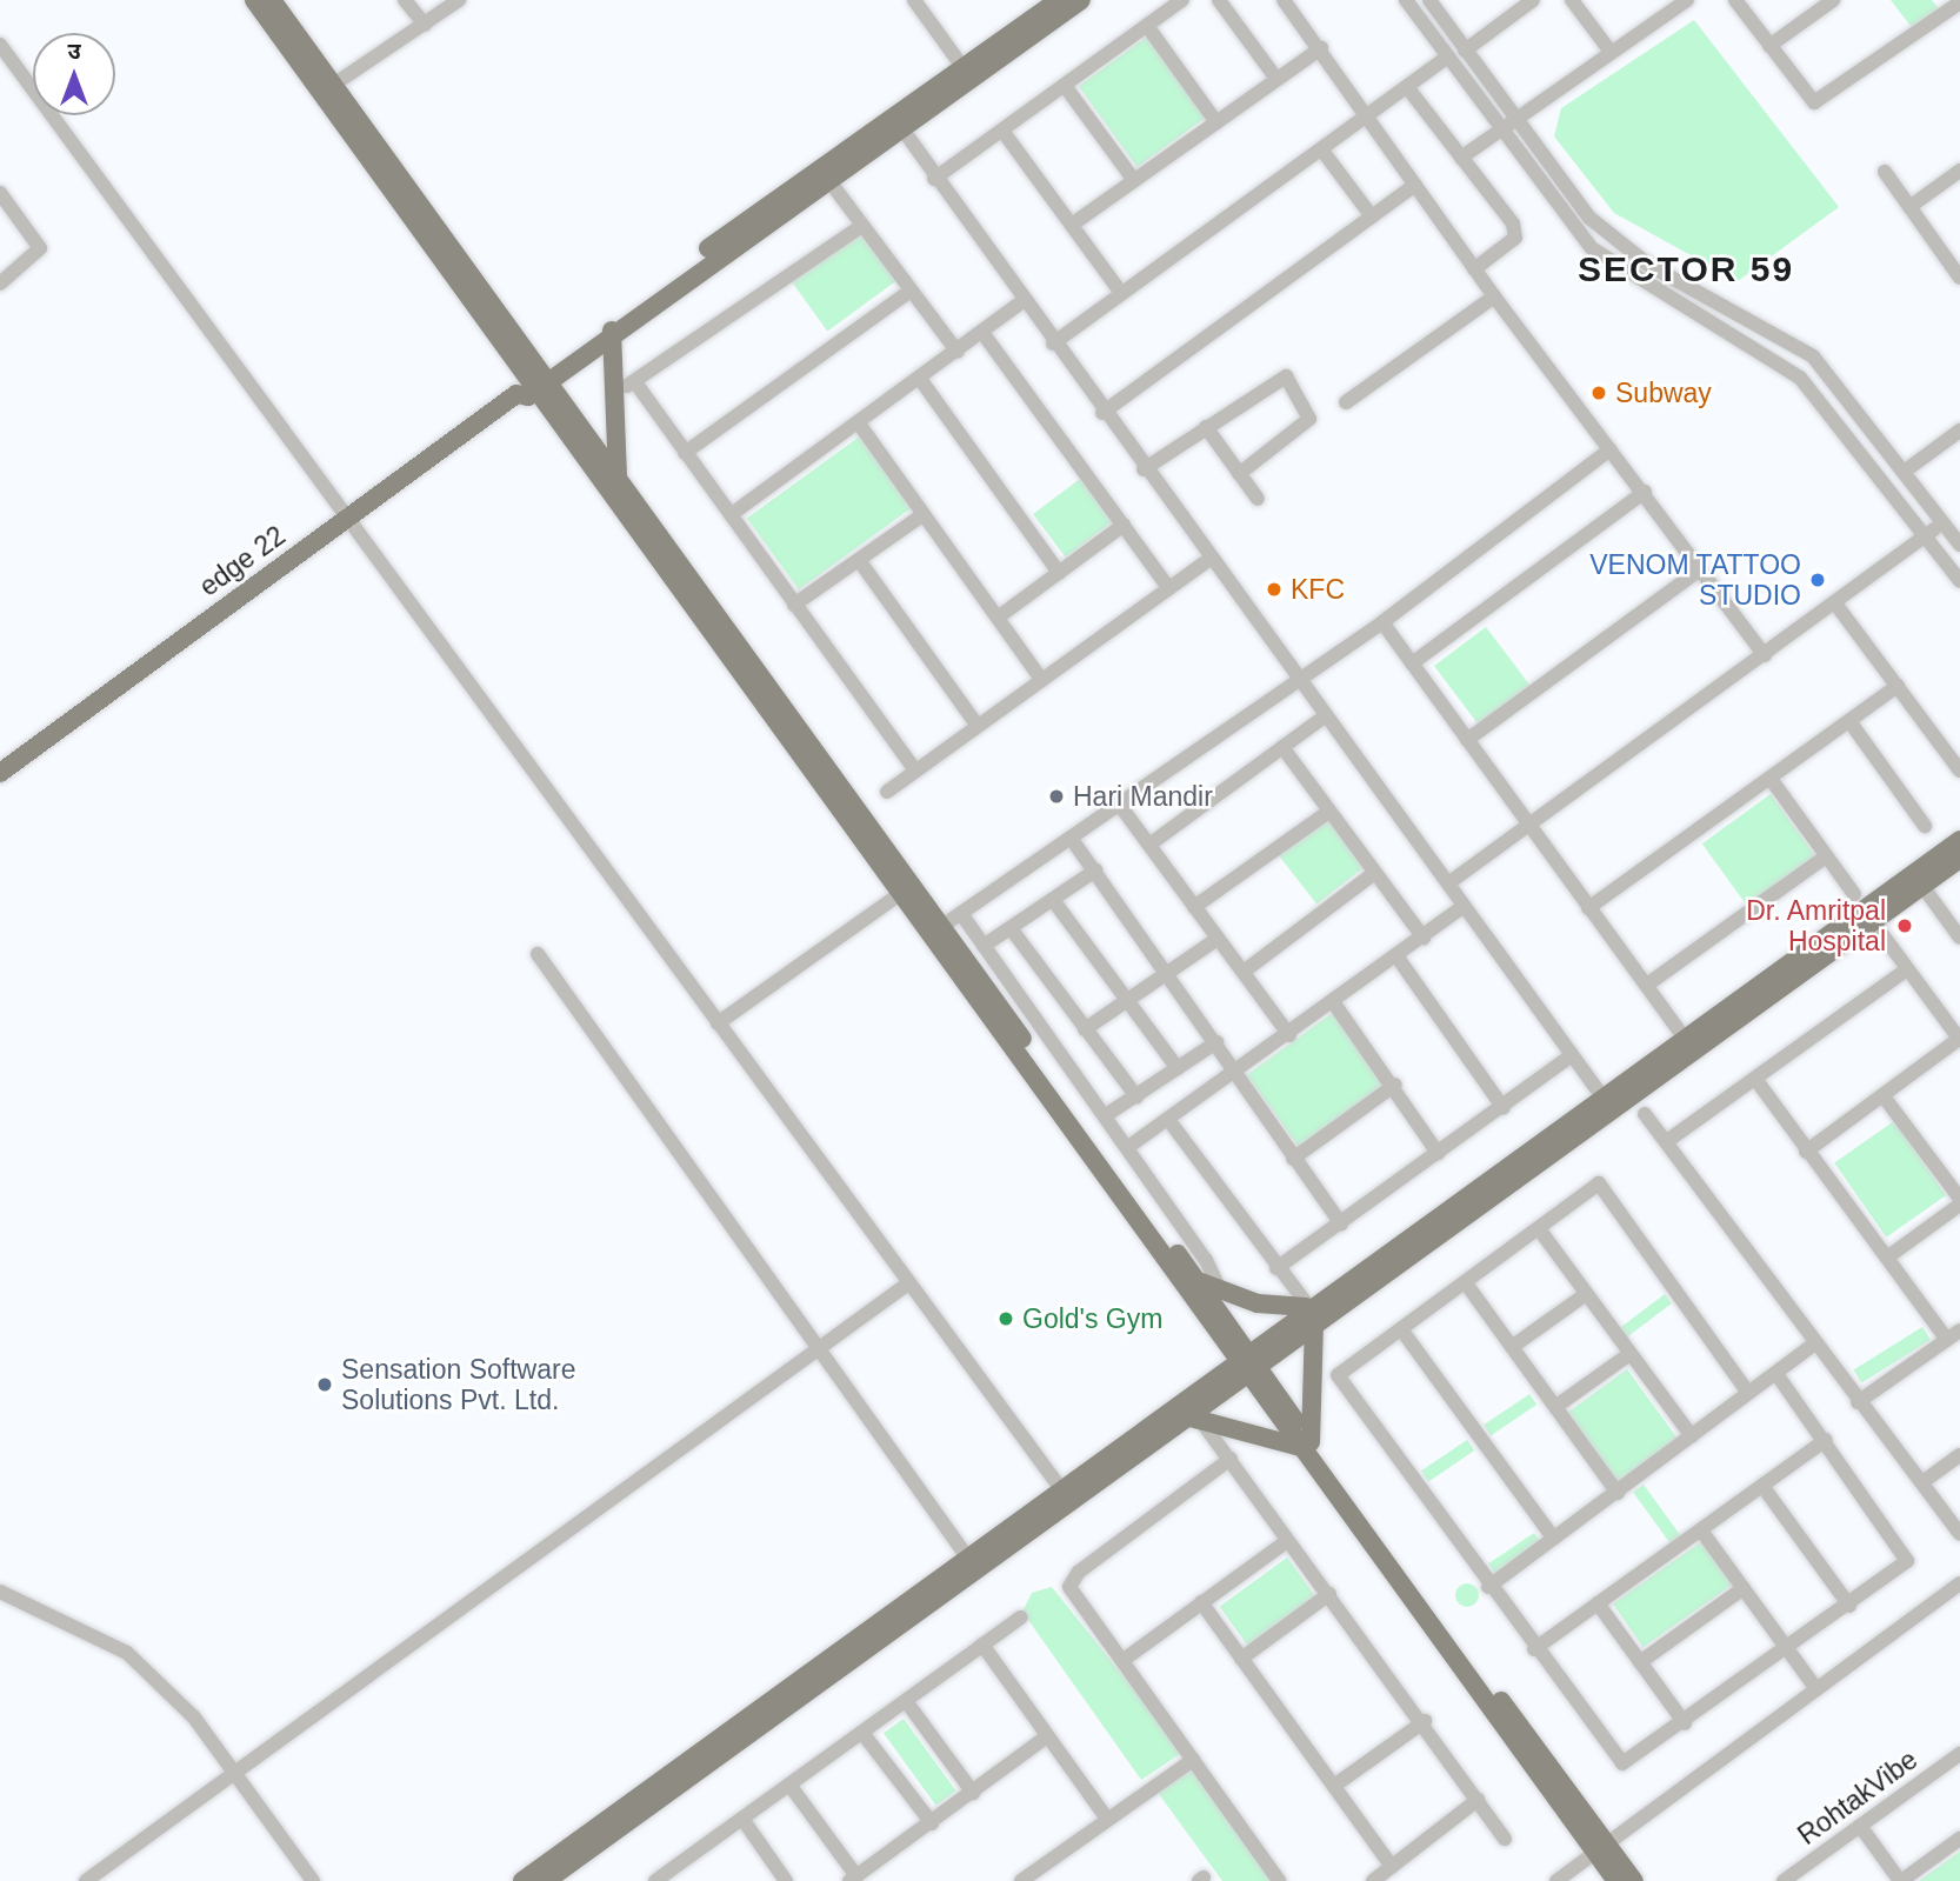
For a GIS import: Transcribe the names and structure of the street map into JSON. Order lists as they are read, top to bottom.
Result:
{
  "streets": {
    "main road": ["edge 22"],
    "street": ["RohtakVibe"]
  },
  "districts": ["SECTOR 59"],
  "places": [
    "Subway",
    "VENOM TATTOO STUDIO",
    "KFC",
    "Hari Mandir",
    "Dr. Amritpal Hospital",
    "Gold's Gym",
    "Sensation Software Solutions Pvt. Ltd."
  ],
  "north": "top"
}
